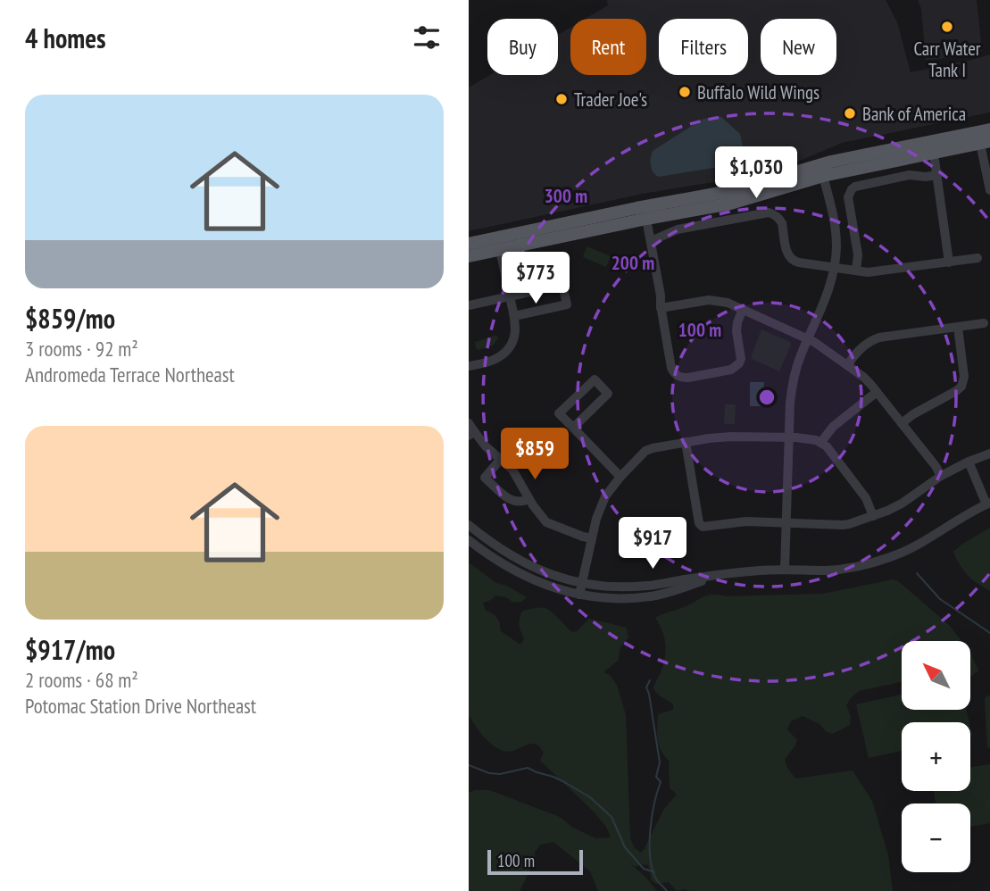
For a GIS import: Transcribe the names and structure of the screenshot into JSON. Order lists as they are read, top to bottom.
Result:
{
  "places": [
    "Carr Water Tank I",
    "Buffalo Wild Wings",
    "Trader Joe's",
    "Bank of America"
  ],
  "scale_bar": "100 m",
  "north": "top left",
  "page": {
    "heading": "4 homes",
    "chip": [
      "Buy",
      "Rent",
      "Filters",
      "New"
    ],
    "list": [
      {
        "name": "$859/mo",
        "note": "3 rooms · 92 m² · Andromeda Terrace Northeast"
      },
      {
        "name": "$917/mo",
        "note": "2 rooms · 68 m² · Potomac Station Drive Northeast"
      }
    ],
    "price": [
      "$1,030",
      "$773",
      "$859",
      "$917"
    ],
    "map_buttons": ["+", "−"],
    "scale": "100 m"
  },
  "rings": ["300 m", "200 m", "100 m"]
}
